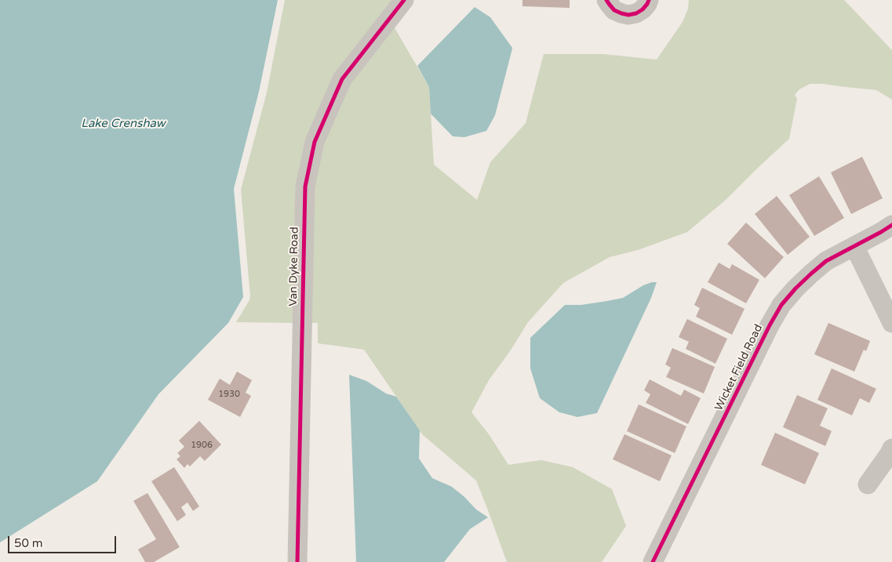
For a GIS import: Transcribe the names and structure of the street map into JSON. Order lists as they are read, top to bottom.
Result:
{
  "streets": {
    "street": ["Van Dyke Road", "Wicket Field Road"]
  },
  "water": ["Lake Crenshaw"],
  "house_numbers": ["1930", "1906"],
  "scale_bar": "50 m"
}
